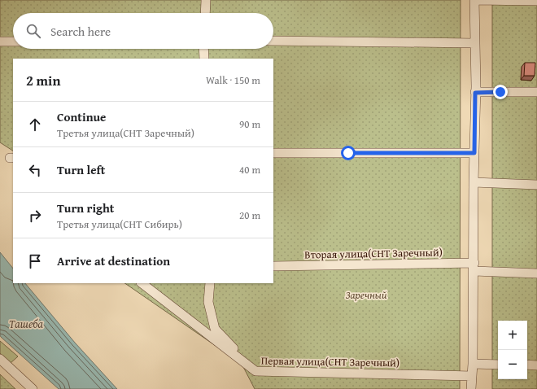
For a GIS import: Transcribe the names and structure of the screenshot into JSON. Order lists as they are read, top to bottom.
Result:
{
  "streets": {
    "street": ["Вторая улица(СНТ Заречный)", "Первая улица(СНТ Заречный)"]
  },
  "water": ["Ташеба"],
  "parks": ["Заречный"],
  "page": {
    "search": "Search here",
    "heading": ["2 min", "Walk · 150 m"],
    "list": [
      ["Continue", "Третья улица(СНТ Заречный)", "90 m"],
      ["Turn left", "40 m"],
      ["Turn right", "Третья улица(СНТ Сибирь)", "20 m"],
      "Arrive at destination"
    ],
    "map_buttons": ["+", "−"]
  }
}
